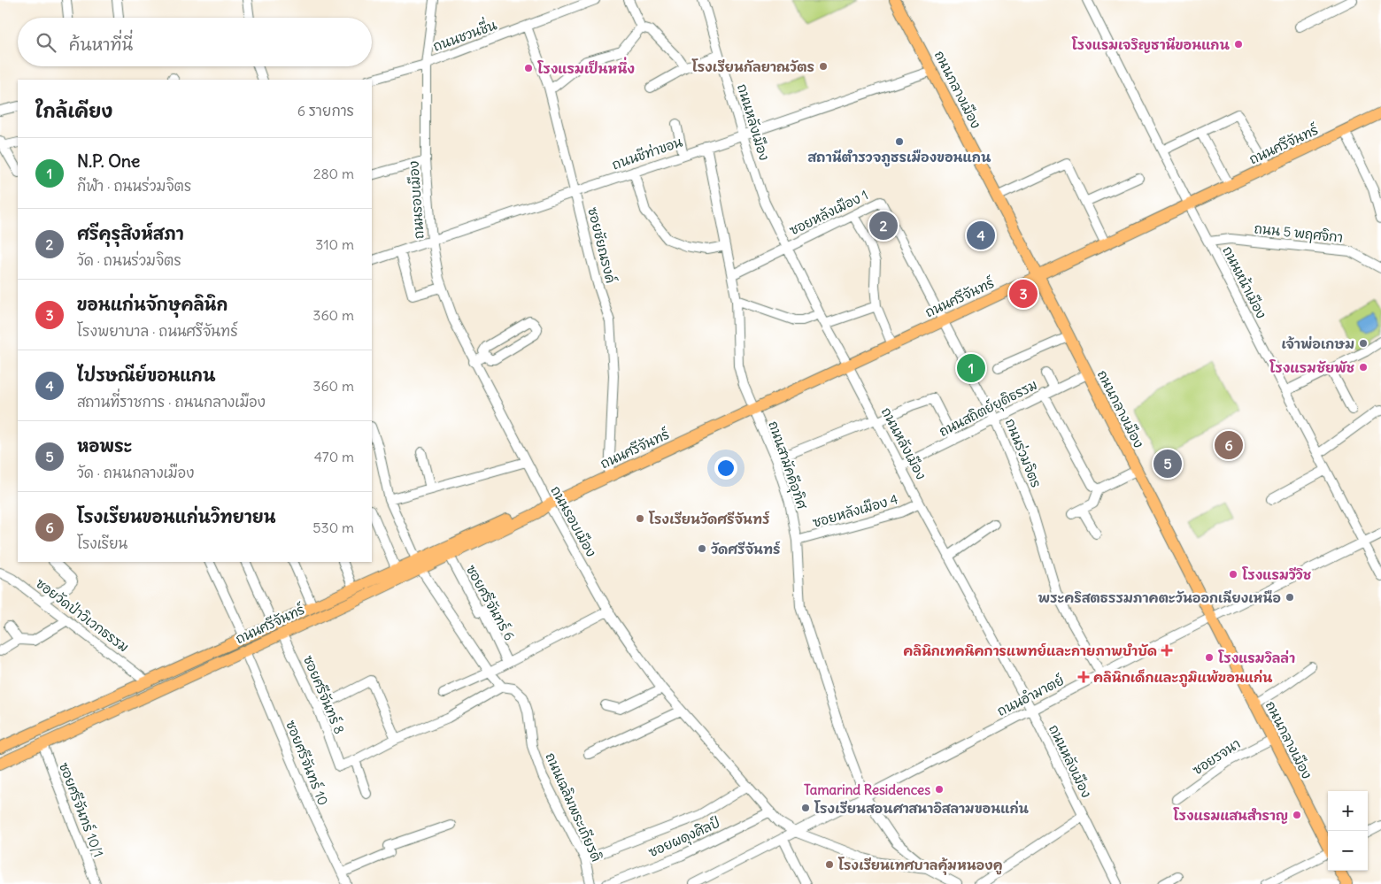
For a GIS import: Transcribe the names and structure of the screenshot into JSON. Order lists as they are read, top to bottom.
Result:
{
  "streets": {
    "main road": ["ถนนกลางเมือง", "ถนนศรีจันทร์"],
    "street": [
      "ถนนชวนชื่น",
      "ถนนหลังเมือง",
      "ถนนชีท่าขอน",
      "ถนนรอบเมือง",
      "ซอยหลังเมือง 1",
      "ถนน 5 พฤศจิกา",
      "ซอยชัยณรงค์",
      "ถนนหน้าเมือง",
      "ถนนสถิตย์ยุติธรรม",
      "ถนนร่วมจิตร",
      "ถนนสามัคคีอุทิศ",
      "ซอยหลังเมือง 4",
      "ซอยศรีจันทร์ 6",
      "ซอยวัดป่าวิเวกธรรม",
      "ซอยศรีจันทร์ 8",
      "ถนนอำมาตย์",
      "ซอยรจนา",
      "ซอยศรีจันทร์ 10",
      "ถนนเฉลิมพระเกียรติ",
      "ซอยศรีจันทร์ 10/1",
      "ซอยผดุงศิลป์"
    ]
  },
  "crossings": [
    ["ถนนชวนชื่น", "ถนนรอบเมือง"],
    ["ถนนชวนชื่น", "ซอยชัยณรงค์"],
    ["ถนนกลางเมือง", "ถนนศรีจันทร์"],
    ["ถนนกลางเมือง", "ถนนชีท่าขอน"],
    ["ถนนกลางเมือง", "ถนนสถิตย์ยุติธรรม"],
    ["ถนนกลางเมือง", "ถนนอำมาตย์"],
    ["ถนนกลางเมือง", "ซอยรจนา"],
    ["ถนนหลังเมือง", "ถนนศรีจันทร์"],
    ["ถนนหลังเมือง", "ถนนชีท่าขอน"],
    ["ถนนหลังเมือง", "ซอยหลังเมือง 1"],
    ["ถนนหลังเมือง", "ถนนสถิตย์ยุติธรรม"],
    ["ถนนหลังเมือง", "ซอยหลังเมือง 4"],
    ["ถนนหลังเมือง", "ถนนอำมาตย์"],
    ["ถนนศรีจันทร์", "ถนนรอบเมือง"],
    ["ถนนศรีจันทร์", "ซอยชัยณรงค์"],
    ["ถนนศรีจันทร์", "ถนนหน้าเมือง"],
    ["ถนนศรีจันทร์", "ถนนร่วมจิตร"],
    ["ถนนศรีจันทร์", "ถนนสามัคคีอุทิศ"],
    ["ถนนศรีจันทร์", "ซอยศรีจันทร์ 6"],
    ["ถนนศรีจันทร์", "ซอยวัดป่าวิเวกธรรม"],
    ["ถนนศรีจันทร์", "ซอยศรีจันทร์ 8"],
    ["ถนนศรีจันทร์", "ซอยศรีจันทร์ 10"],
    ["ถนนศรีจันทร์", "ถนนเฉลิมพระเกียรติ"],
    ["ถนนศรีจันทร์", "ซอยศรีจันทร์ 10/1"],
    ["ถนนชีท่าขอน", "ถนนรอบเมือง"],
    ["ถนนชีท่าขอน", "ซอยชัยณรงค์"],
    ["ถนนชีท่าขอน", "ถนนสามัคคีอุทิศ"],
    ["ถนนรอบเมือง", "ถนนสามัคคีอุทิศ"],
    ["ถนนรอบเมือง", "ถนนอำมาตย์"],
    ["ถนนรอบเมือง", "ซอยผดุงศิลป์"],
    ["ซอยหลังเมือง 1", "ถนนร่วมจิตร"],
    ["ซอยหลังเมือง 1", "ถนนสามัคคีอุทิศ"],
    ["ถนน 5 พฤศจิกา", "ถนนหน้าเมือง"],
    ["ถนนหน้าเมือง", "ถนนอำมาตย์"],
    ["ถนนสถิตย์ยุติธรรม", "ถนนร่วมจิตร"],
    ["ถนนร่วมจิตร", "ถนนอำมาตย์"],
    ["ถนนสามัคคีอุทิศ", "ซอยหลังเมือง 4"],
    ["ถนนสามัคคีอุทิศ", "ถนนอำมาตย์"]
  ],
  "places": {
    "other": [
      "โรงแรมเจริญธานีขอนแกน",
      "โรงเรียนกัลยาณวัตร",
      "โรงแรมเป็นหนึ่ง",
      "สถานีตำรวจภูธรเมืองขอนแกน",
      "เจ้าพ่อเกษม",
      "โรงแรมชัยพัช",
      "โรงเรียนวัดศรีจันทร์",
      "วัดศรีจันทร์",
      "โรงแรมวีวิช",
      "พระคริสตธรรมภาคตะวันออกเฉียงเหนือ",
      "โรงแรมวิลล่า",
      "Tamarind Residences",
      "โรงเรียนสอนศาสนาอิสลามขอนแก่น",
      "โรงแรมแสนสำราญ",
      "โรงเรียนเทศบาลคุ้มหนองคู"
    ],
    "health": ["คลินิกเทคนิคการแพทย์และกายภาพบำบัด", "คลินิกเด็กและภูมิแพ้ขอนแก่น"]
  },
  "page": {
    "search": "ค้นหาที่นี่",
    "heading": ["ใกล้เคียง", "6 รายการ"],
    "list": [
      {
        "mark": "1",
        "name": "N.P. One",
        "note": "กีฬา · ถนนร่วมจิตร",
        "value": "280 m"
      },
      {
        "mark": "2",
        "name": "ศรีคุรุสิงห์สภา",
        "note": "วัด · ถนนร่วมจิตร",
        "value": "310 m"
      },
      {
        "mark": "3",
        "name": "ขอนแก่นจักษุคลินิก",
        "note": "โรงพยาบาล · ถนนศรีจันทร์",
        "value": "360 m"
      },
      {
        "mark": "4",
        "name": "ไปรษณีย์ขอนแกน",
        "note": "สถานที่ราชการ · ถนนกลางเมือง",
        "value": "360 m"
      },
      {
        "mark": "5",
        "name": "หอพระ",
        "note": "วัด · ถนนกลางเมือง",
        "value": "470 m"
      },
      {
        "mark": "6",
        "name": "โรงเรียนขอนแก่นวิทยายน",
        "note": "โรงเรียน",
        "value": "530 m"
      }
    ],
    "pins": [
      "2",
      "4",
      "3",
      "1",
      "6",
      "5"
    ],
    "map_buttons": ["+", "−"]
  }
}
